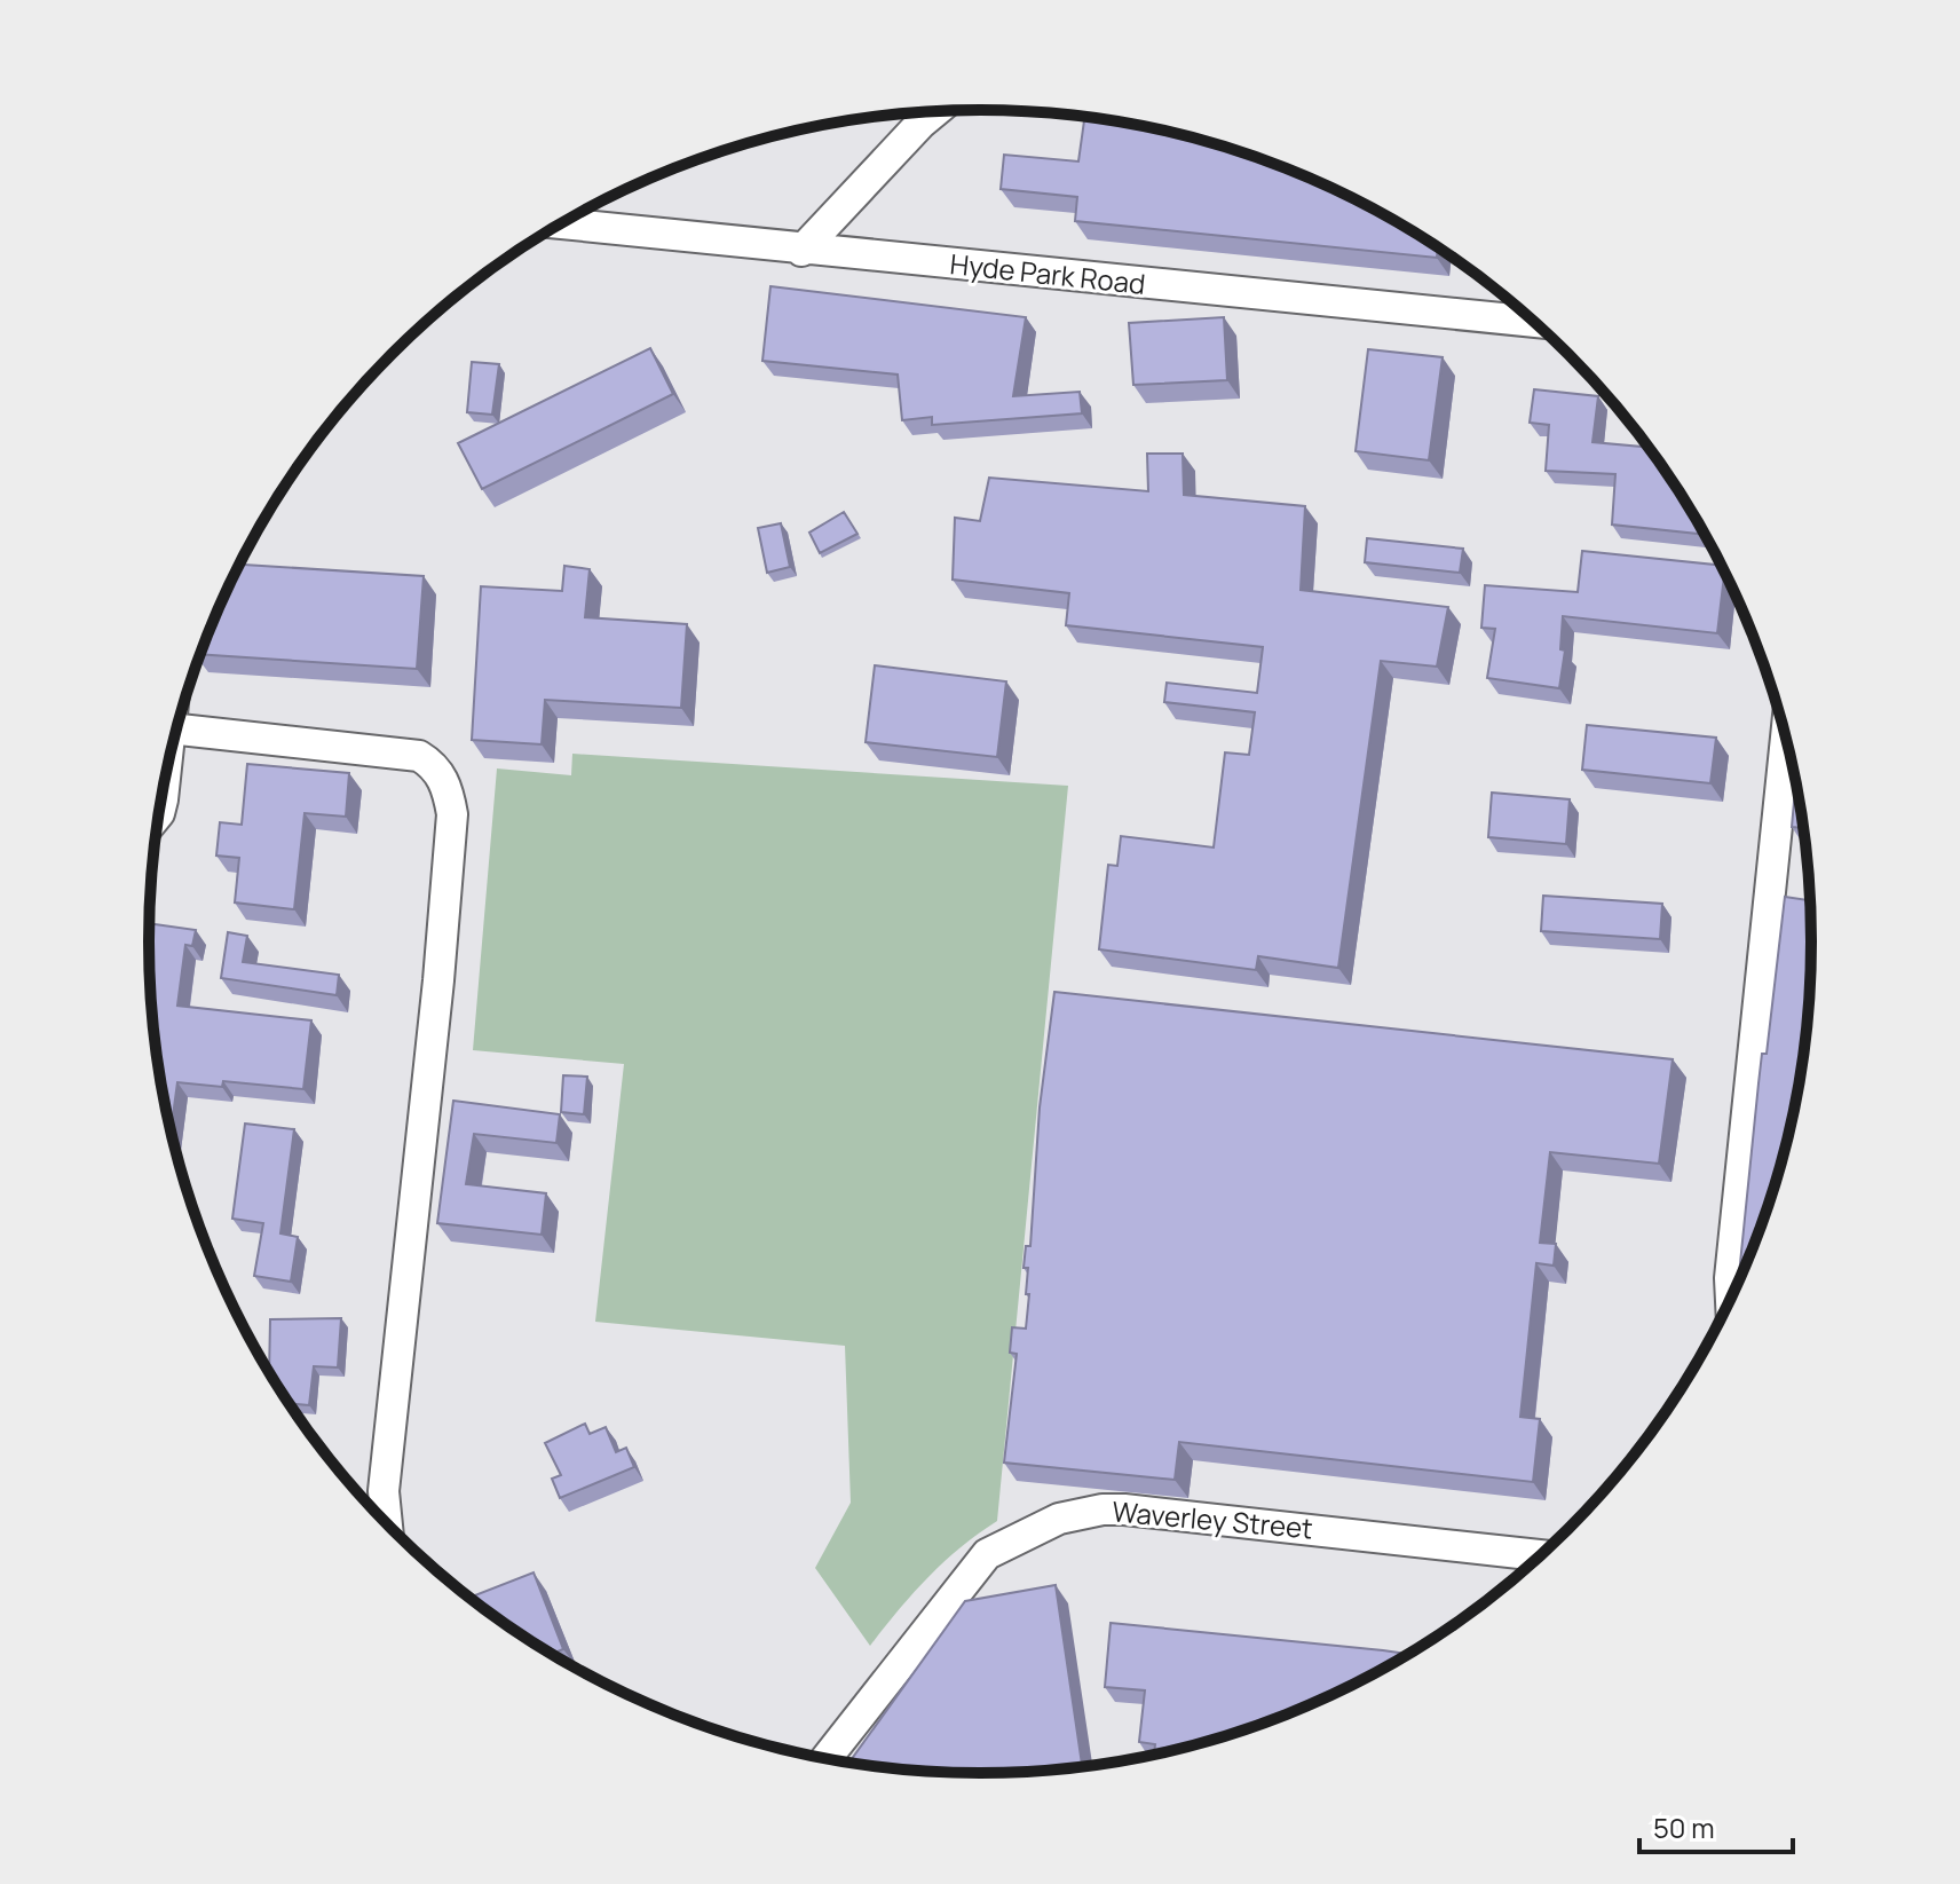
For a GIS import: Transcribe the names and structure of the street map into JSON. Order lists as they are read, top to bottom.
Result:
{
  "streets": {
    "street": ["Hyde Park Road", "Waverley Street"]
  },
  "scale_bar": "50 m"
}
